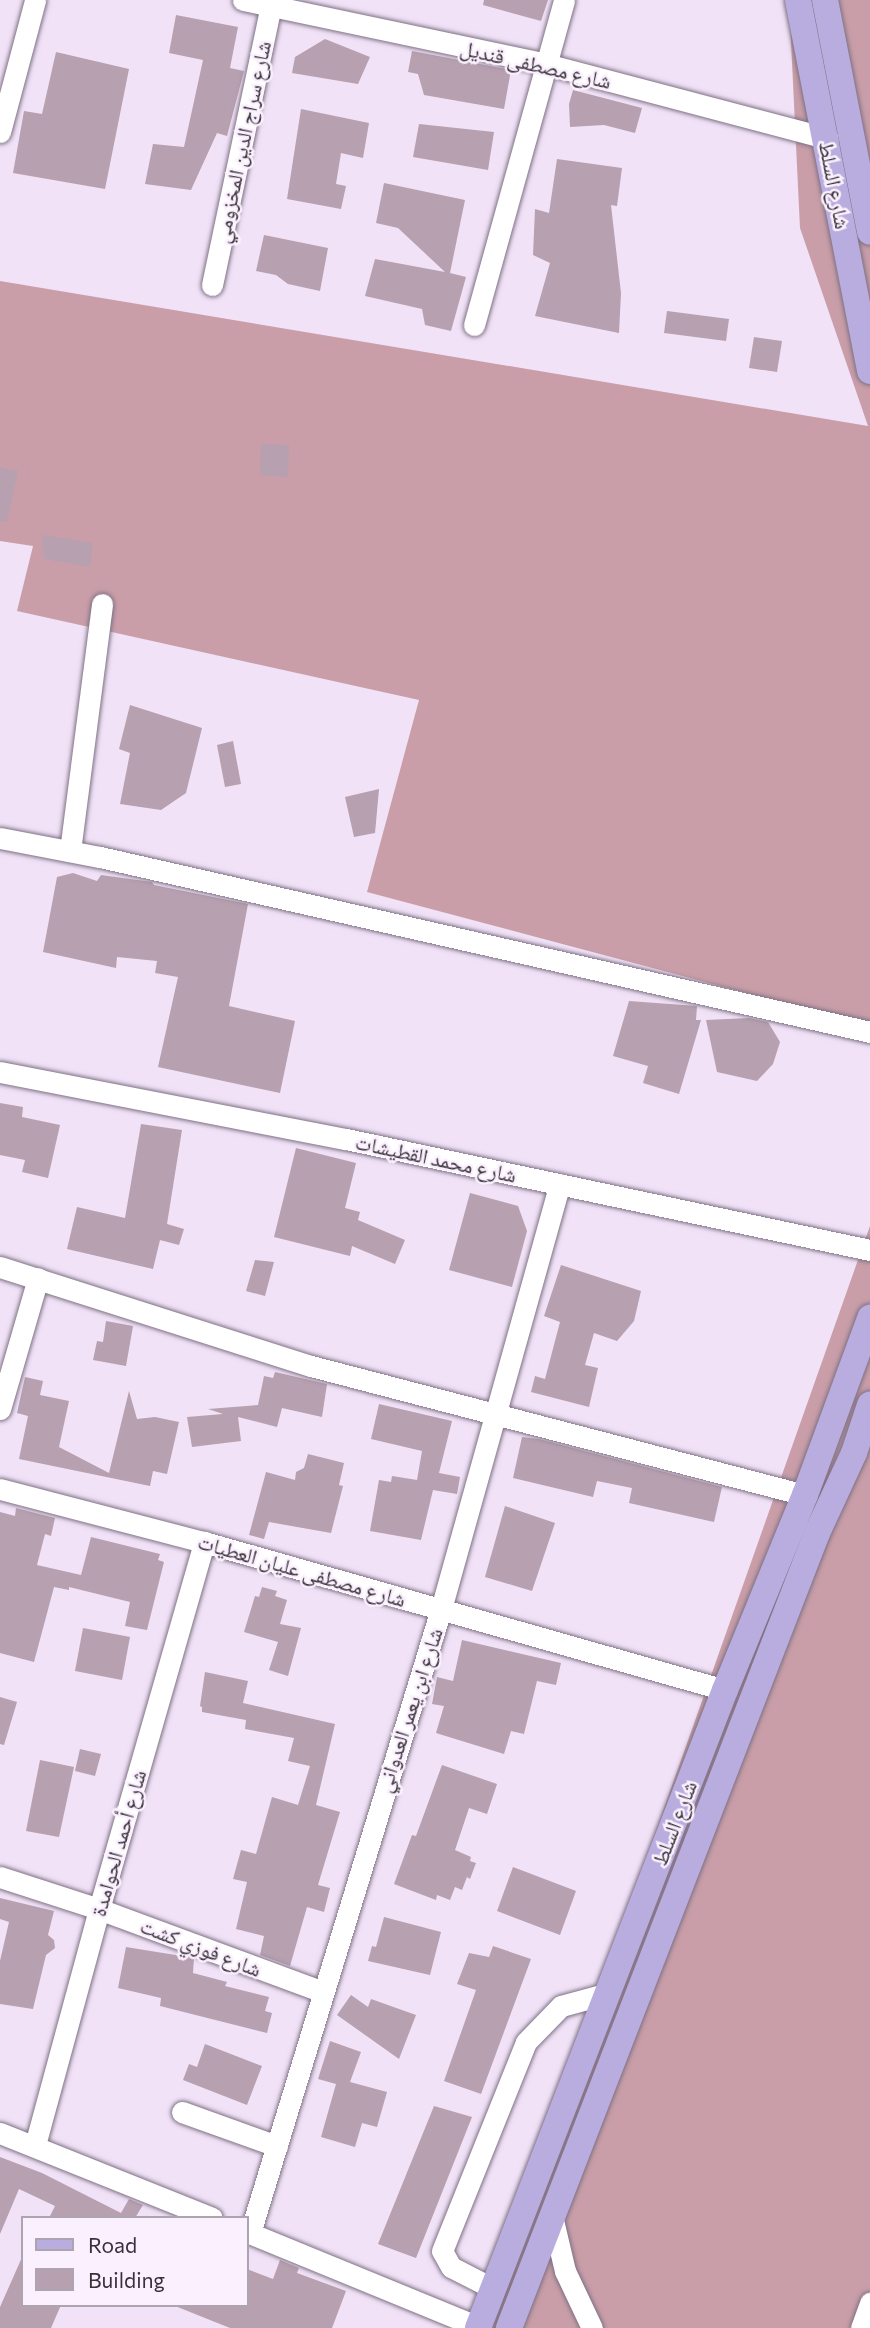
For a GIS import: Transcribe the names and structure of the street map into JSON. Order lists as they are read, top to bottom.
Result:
{
  "streets": {
    "main road": ["شارع السلط"],
    "street": [
      "شارع مصطفى قنديل",
      "شارع سراج الدين المخزومي",
      "شارع محمد القطيشات",
      "شارع مصطفى عليان العطيات",
      "شارع ابن يعمر العدواني",
      "شارع أحمد الحوامدة",
      "شارع فوزي كشت"
    ]
  },
  "crossings": [
    ["شارع مصطفى قنديل", "شارع سراج الدين المخزومي"],
    ["شارع مصطفى قنديل", "شارع السلط"],
    ["شارع السلط", "شارع مصطفى عليان العطيات"],
    ["شارع السلط", "شارع ابن يعمر العدواني"],
    ["شارع محمد القطيشات", "شارع ابن يعمر العدواني"],
    ["شارع مصطفى عليان العطيات", "شارع ابن يعمر العدواني"],
    ["شارع مصطفى عليان العطيات", "شارع أحمد الحوامدة"],
    ["شارع ابن يعمر العدواني", "شارع فوزي كشت"],
    ["شارع أحمد الحوامدة", "شارع فوزي كشت"]
  ],
  "legend": ["Road", "Building"]
}
